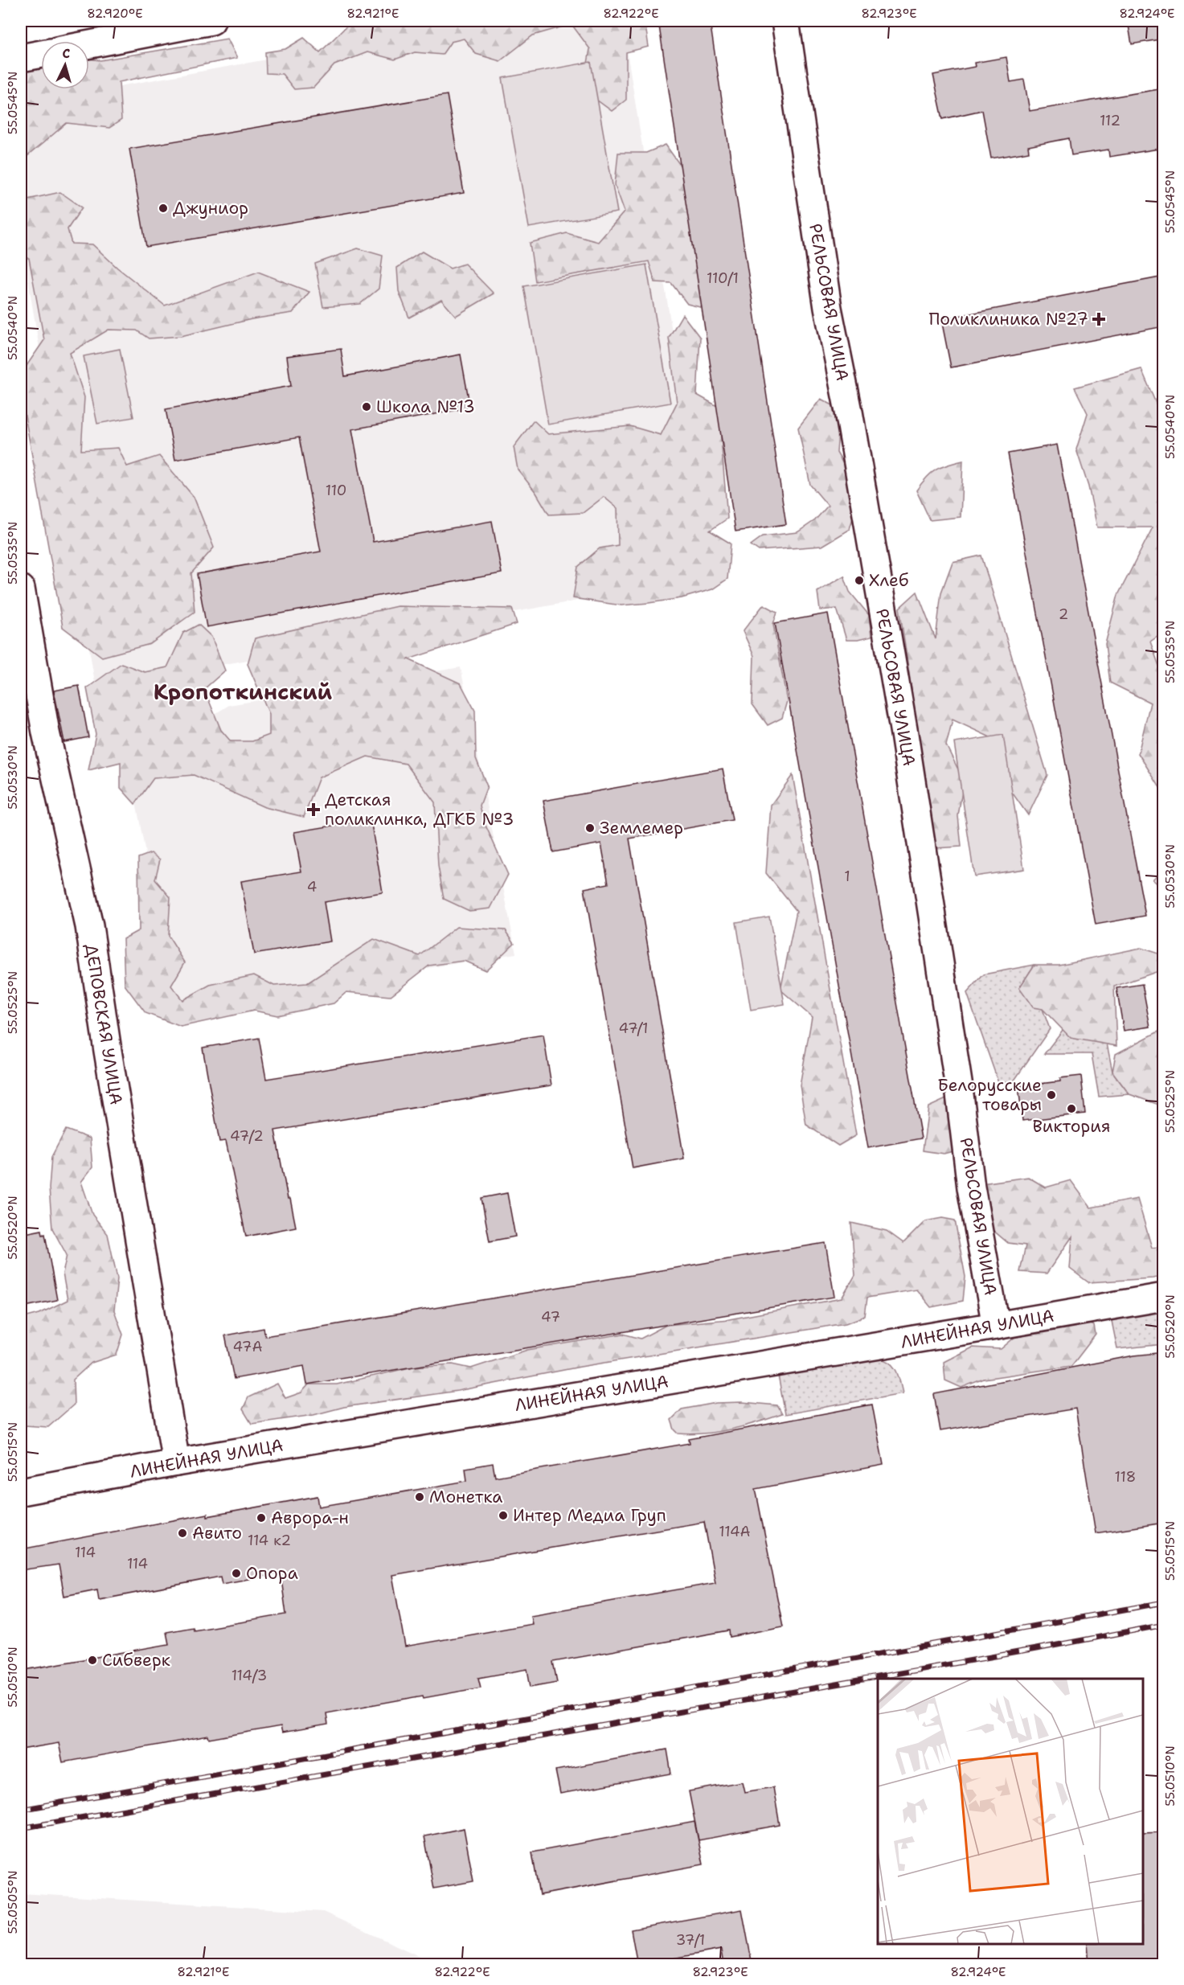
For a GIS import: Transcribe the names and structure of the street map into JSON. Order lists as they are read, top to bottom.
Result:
{
  "streets": {
    "street": ["РЕЛЬСОВАЯ УЛИЦА", "ДЕПОВСКАЯ УЛИЦА", "ЛИНЕЙНАЯ УЛИЦА"]
  },
  "crossings": [
    ["РЕЛЬСОВАЯ УЛИЦА", "ЛИНЕЙНАЯ УЛИЦА"],
    ["ДЕПОВСКАЯ УЛИЦА", "ЛИНЕЙНАЯ УЛИЦА"]
  ],
  "districts": ["Кропоткинский"],
  "places": {
    "other": [
      "Джуниор",
      "Школа №13",
      "Хлеб",
      "Землемер",
      "Белорусские товары",
      "Виктория",
      "Монетка",
      "Интер Медиа Груп",
      "Аврора-н",
      "Авито",
      "Опора",
      "Сибверк"
    ],
    "health": ["Поликлиника №27", "Детская поликлинка, ДГКБ №3"]
  },
  "house_numbers": [
    "112",
    "110/1",
    "110",
    "2",
    "1",
    "4",
    "47/1",
    "47/2",
    "47",
    "47А",
    "118",
    "114А",
    "114 к2",
    "114",
    "114",
    "114/3",
    "37/1"
  ],
  "north": "top",
  "coordinates": [
    "82.920°E",
    "82.921°E",
    "82.922°E",
    "82.923°E",
    "82.924°E",
    "55.0545°N",
    "55.0540°N",
    "55.0535°N",
    "55.0530°N",
    "55.0525°N",
    "55.0520°N",
    "55.0515°N",
    "55.0510°N",
    "55.0505°N"
  ]
}
